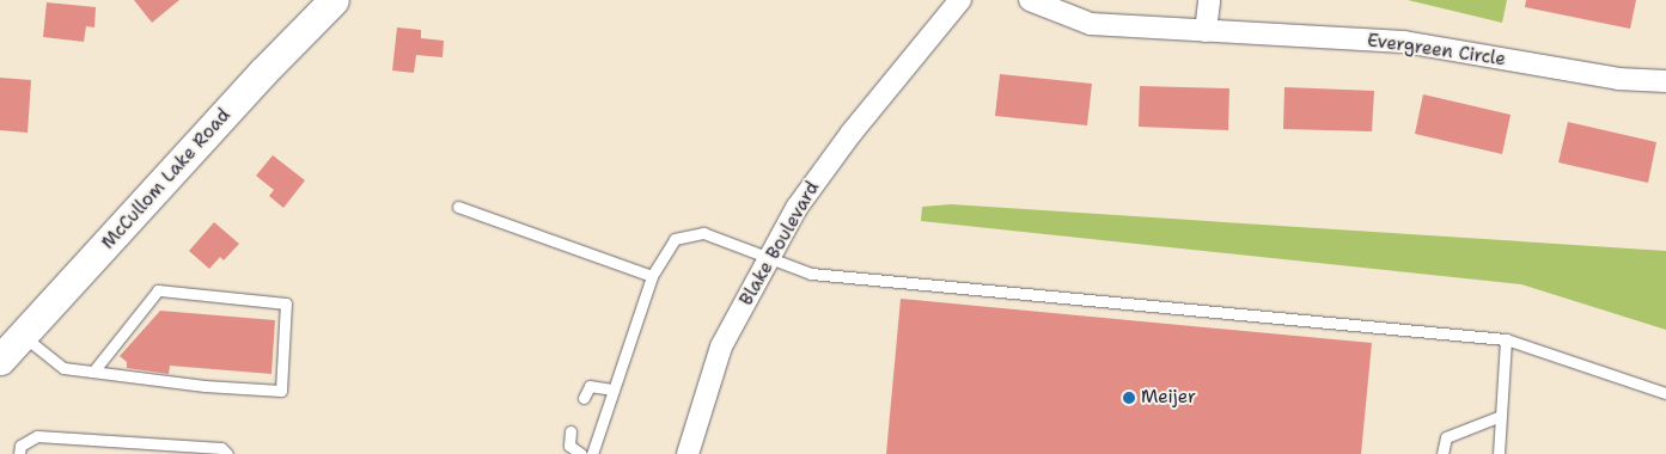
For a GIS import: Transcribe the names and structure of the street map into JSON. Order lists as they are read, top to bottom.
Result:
{
  "streets": {
    "street": ["Evergreen Circle", "McCullom Lake Road", "Blake Boulevard"]
  },
  "places": ["Meijer"]
}
